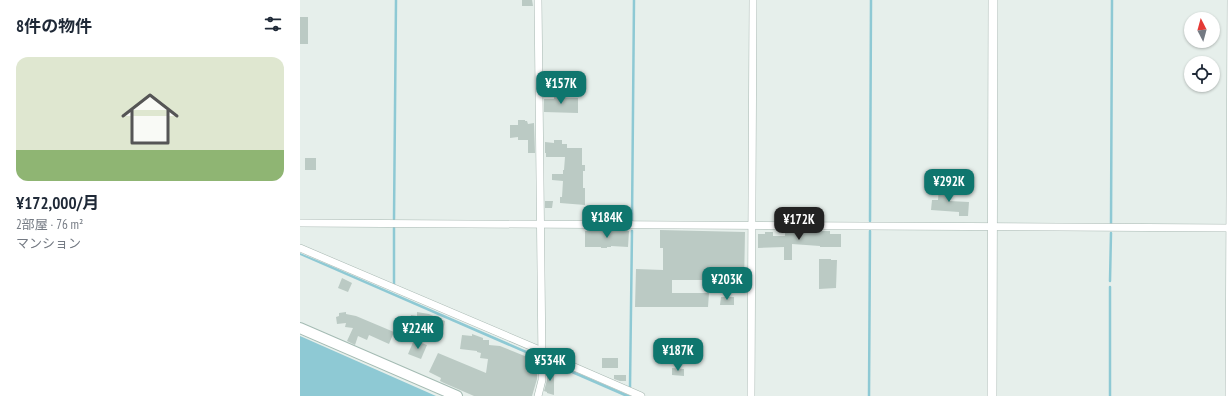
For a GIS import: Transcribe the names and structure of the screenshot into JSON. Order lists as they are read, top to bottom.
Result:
{
  "north": "top",
  "page": {
    "heading": "8件の物件",
    "list": [
      {
        "name": "¥172,000/月",
        "note": "2部屋 · 76 m² · マンション"
      }
    ],
    "price": [
      "¥157K",
      "¥292K",
      "¥184K",
      "¥172K",
      "¥203K",
      "¥224K",
      "¥187K",
      "¥534K"
    ]
  }
}
